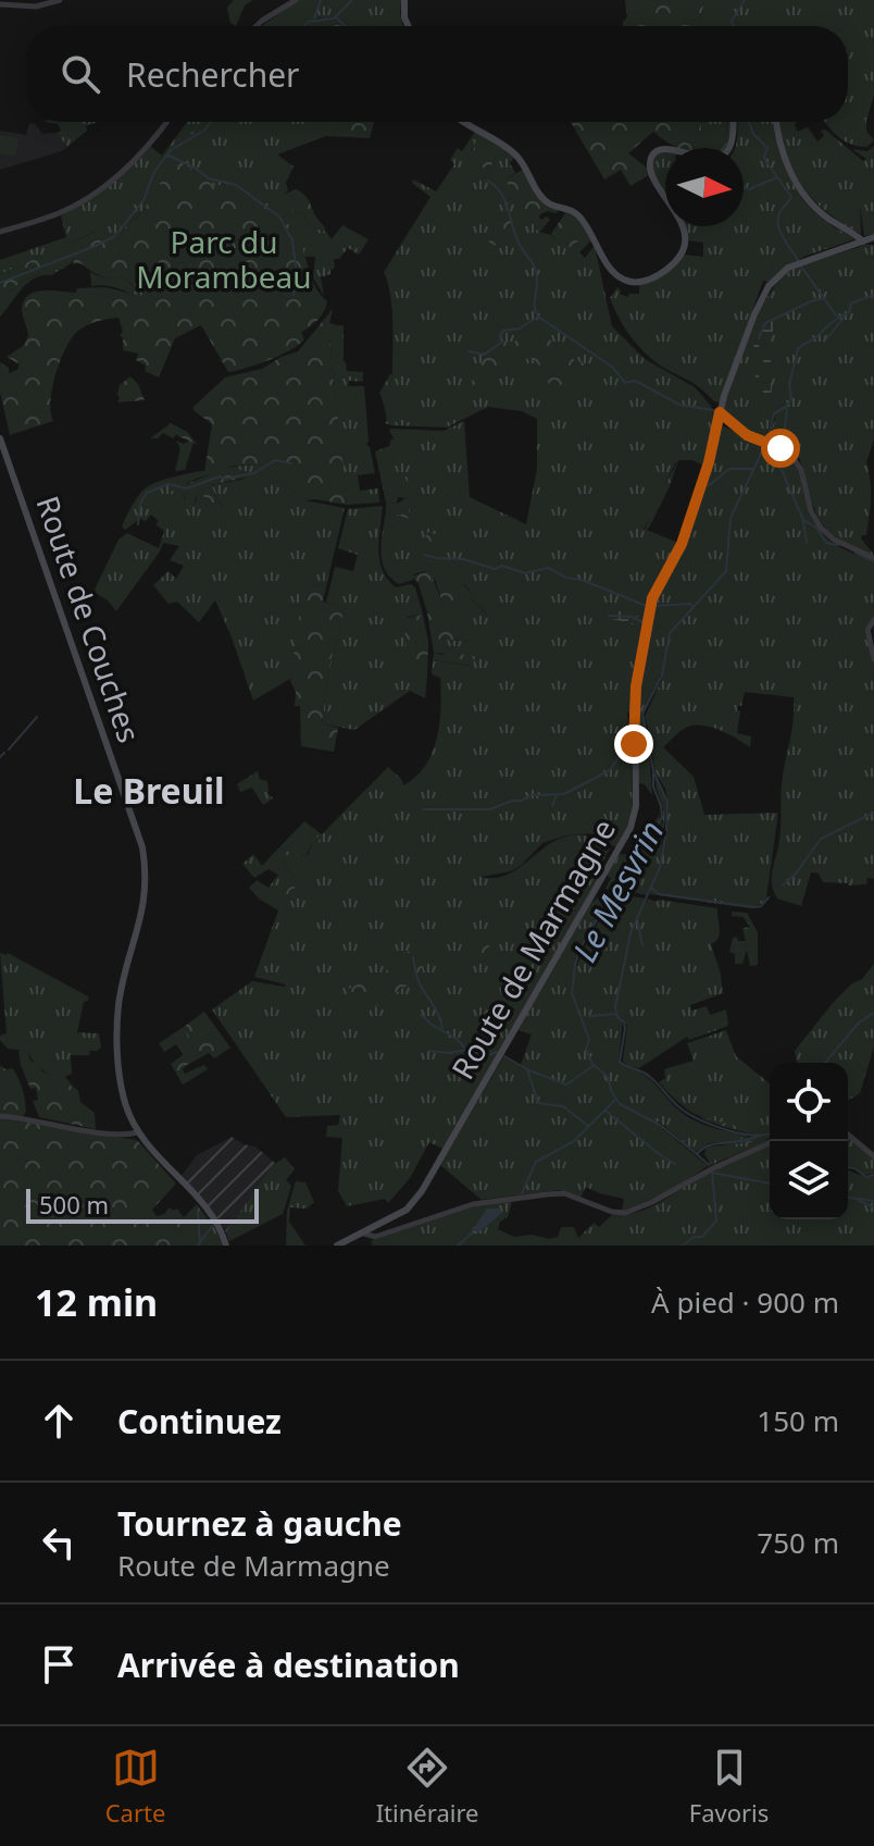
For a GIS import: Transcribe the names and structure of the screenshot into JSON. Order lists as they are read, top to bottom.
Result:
{
  "streets": {
    "main road": ["Route de Couches", "Route de Marmagne"]
  },
  "districts": ["Le Breuil"],
  "water": ["Le Mesvrin"],
  "parks": ["Parc du Morambeau"],
  "scale_bar": "500 m",
  "north": "right",
  "page": {
    "search": "Rechercher",
    "scale": "500 m",
    "heading": ["12 min", "À pied · 900 m"],
    "list": [
      ["Continuez", "150 m"],
      ["Tournez à gauche", "Route de Marmagne", "750 m"],
      "Arrivée à destination"
    ],
    "nav": ["Carte", "Itinéraire", "Favoris"]
  }
}
